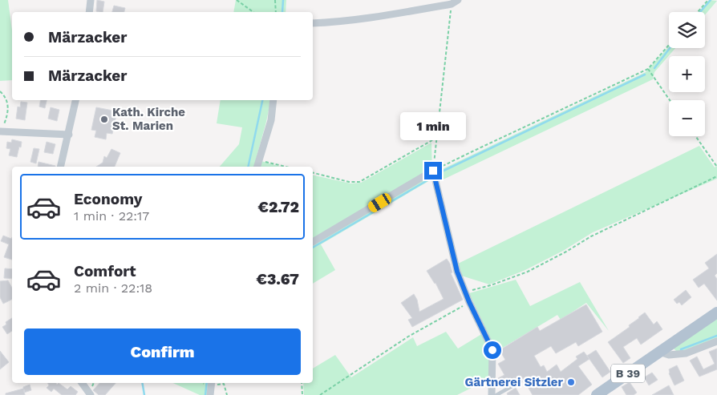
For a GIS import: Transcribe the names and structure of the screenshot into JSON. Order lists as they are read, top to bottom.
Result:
{
  "streets": {
    "main road": ["B 39"]
  },
  "places": ["Kath. Kirche St. Marien", "Gärtnerei Sitzler"],
  "page": {
    "map_buttons": ["+", "−"],
    "banner": ["Märzacker", "Märzacker"],
    "bubble": "1 min",
    "list": [
      {
        "name": "Economy",
        "note": "1 min · 22:17",
        "value": "€2.72"
      },
      {
        "name": "Comfort",
        "note": "2 min · 22:18",
        "value": "€3.67"
      }
    ],
    "buttons": "Confirm"
  }
}
